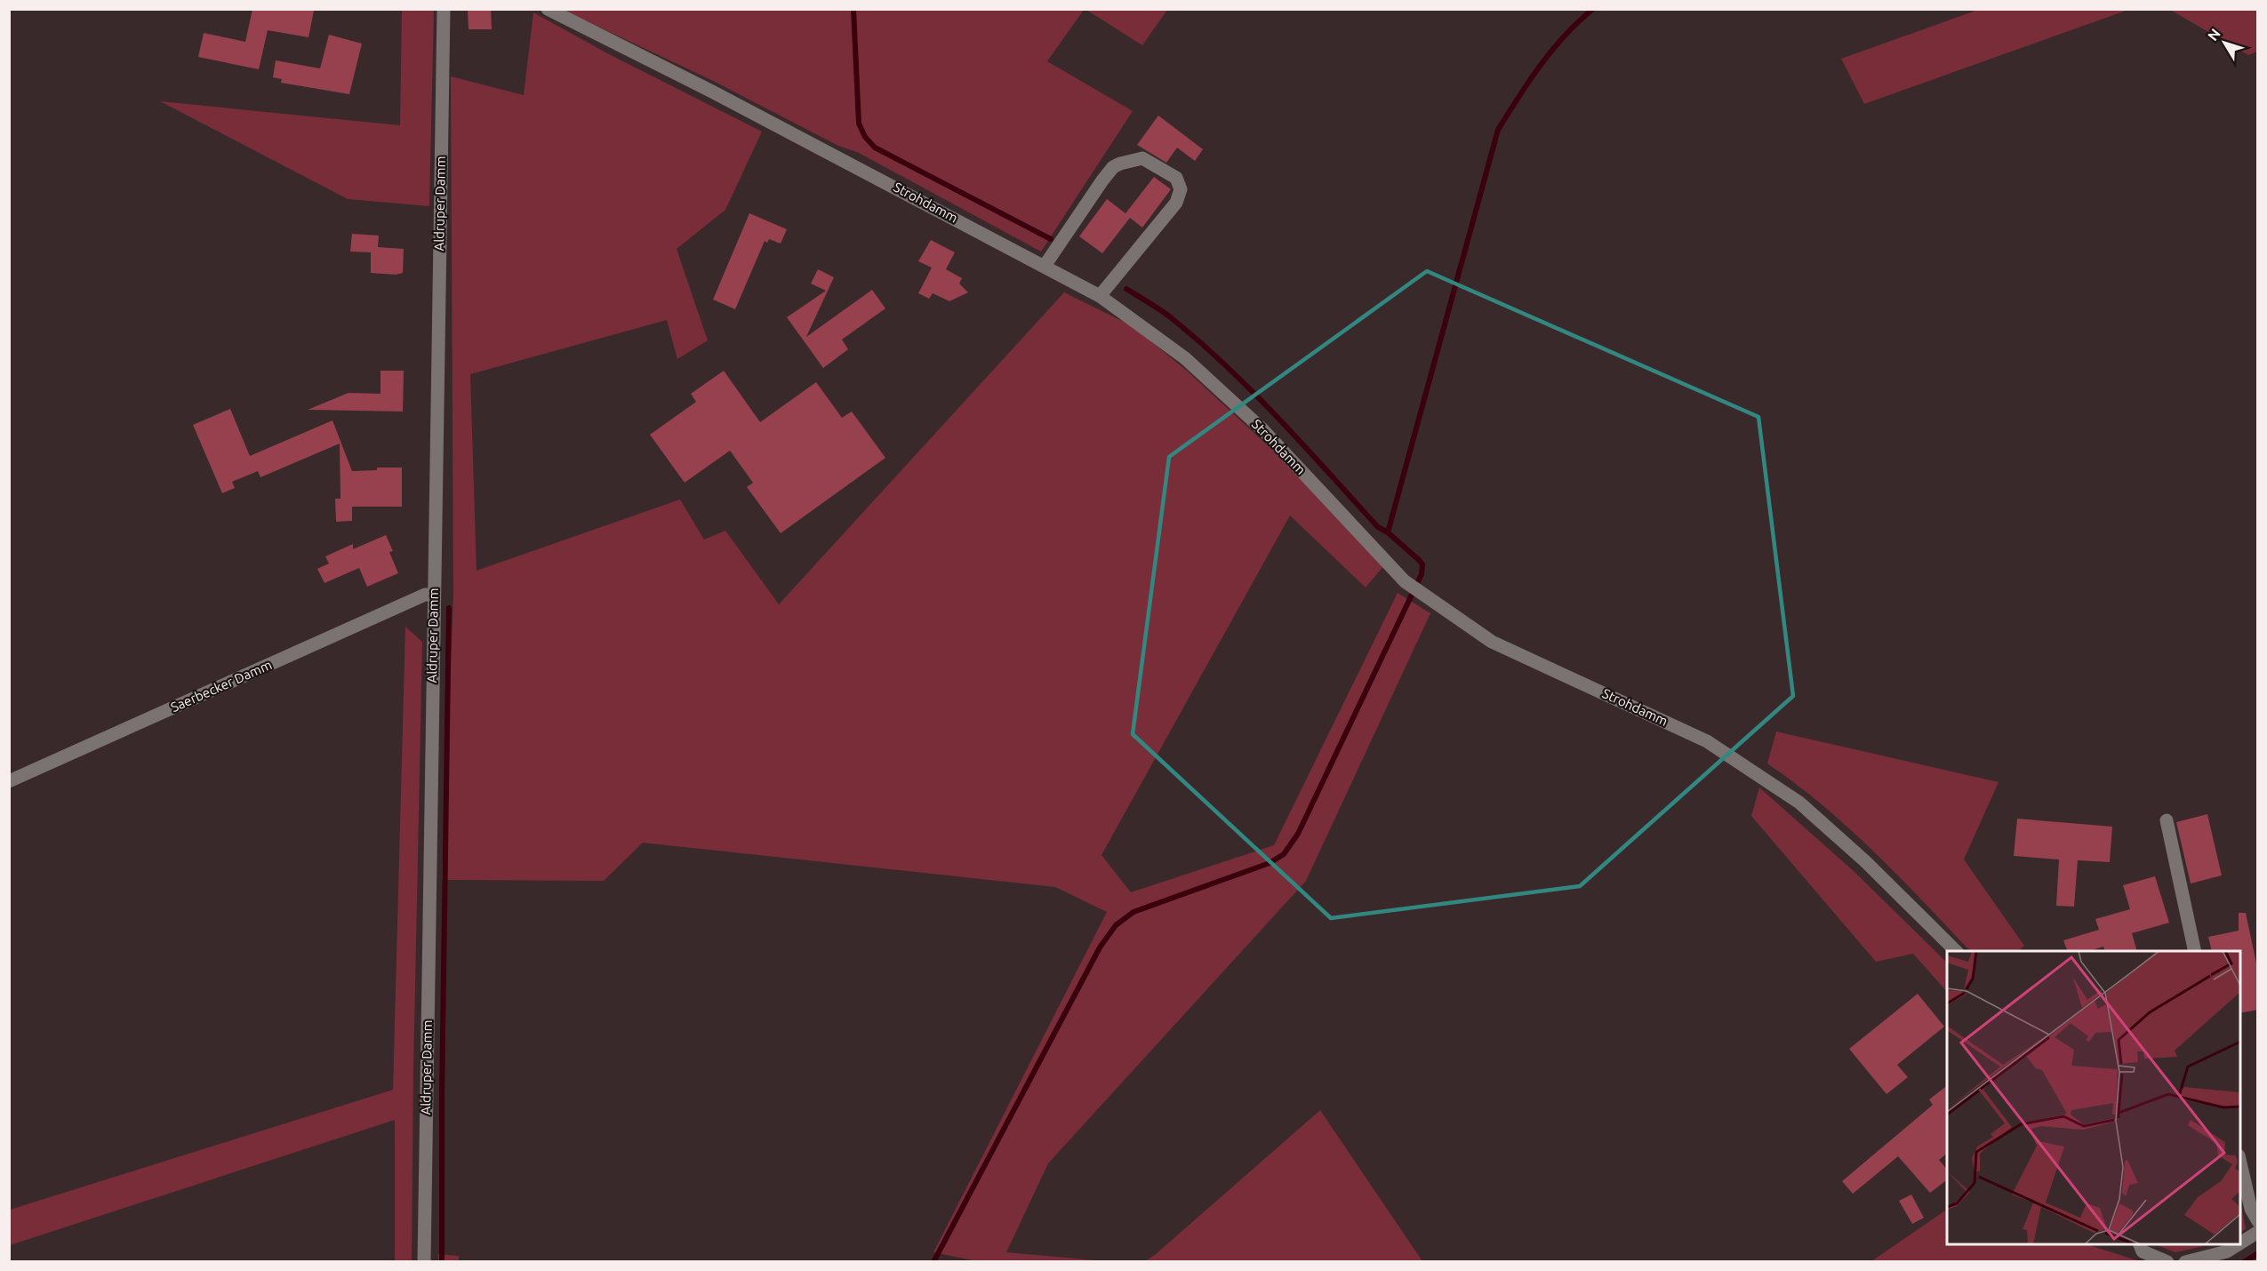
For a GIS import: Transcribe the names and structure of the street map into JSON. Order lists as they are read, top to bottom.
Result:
{
  "streets": {
    "street": ["Strohdamm", "Aldruper Damm", "Saerbecker Damm"]
  },
  "crossings": [
    ["Aldruper Damm", "Saerbecker Damm"]
  ],
  "north": "top left"
}
